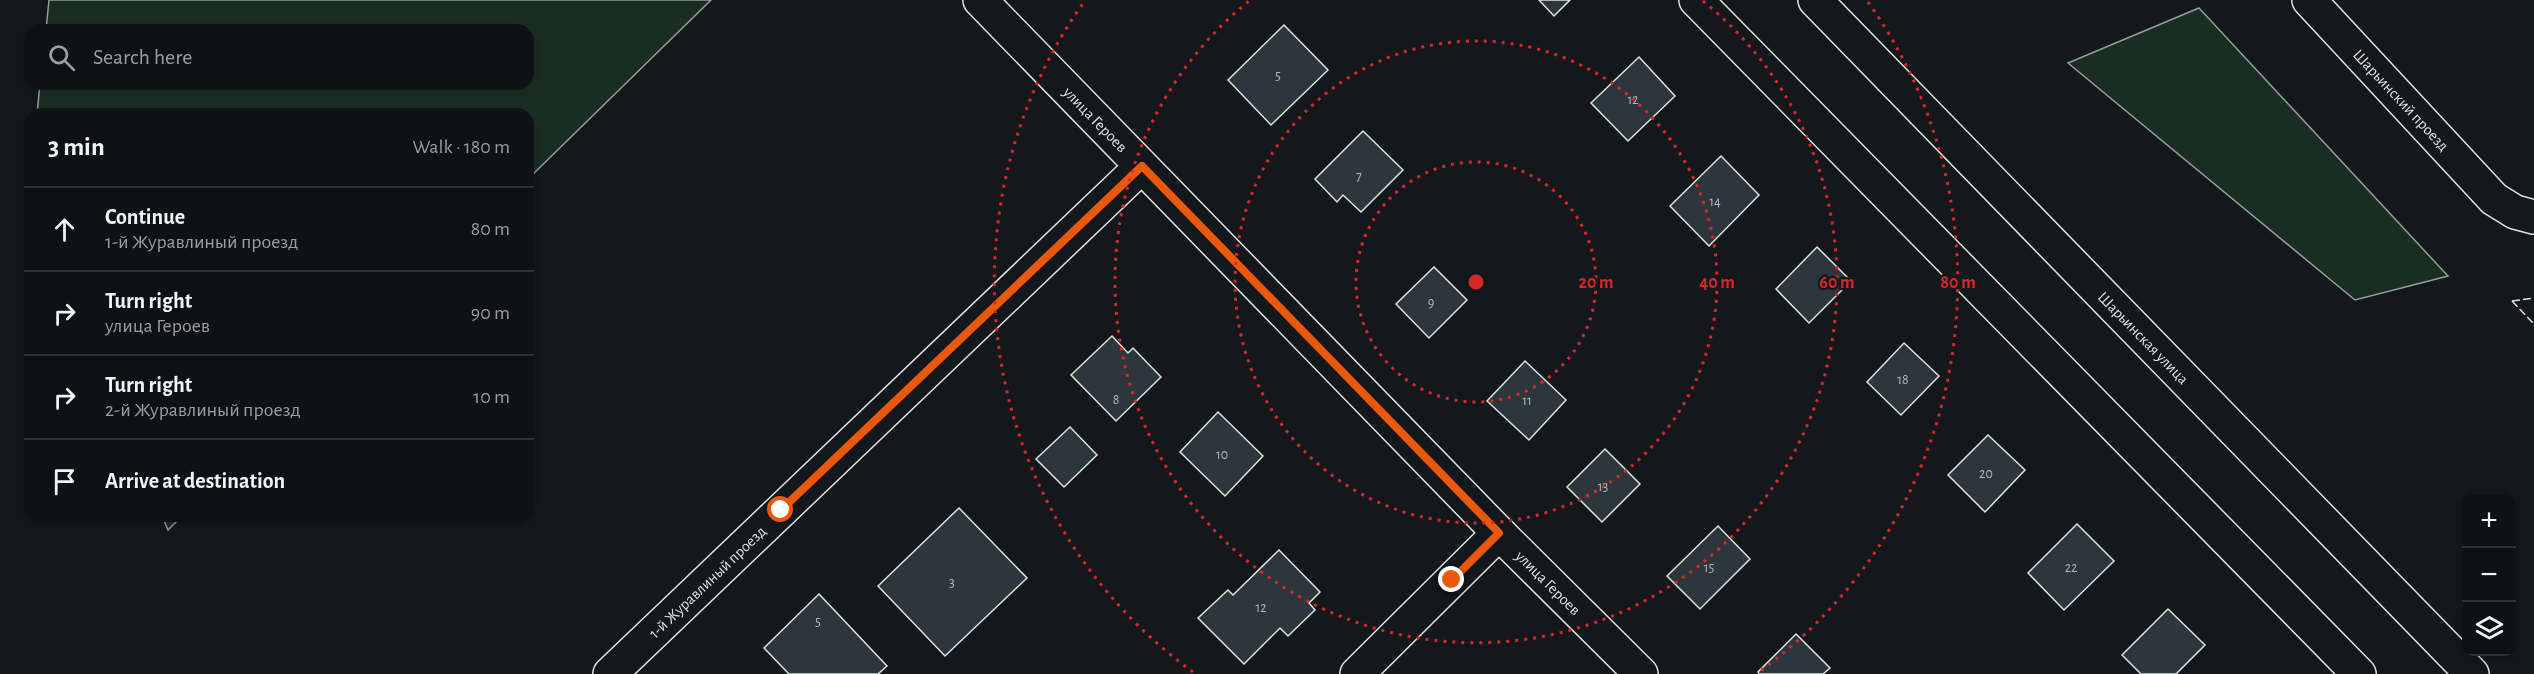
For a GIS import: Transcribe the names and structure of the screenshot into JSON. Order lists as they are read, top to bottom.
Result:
{
  "streets": {
    "street": [
      "Шарьинский проезд",
      "улица Героев",
      "Шарьинская улица",
      "1-й Журавлиный проезд"
    ]
  },
  "crossings": [
    ["улица Героев", "1-й Журавлиный проезд"]
  ],
  "house_numbers": [
    "5",
    "12",
    "7",
    "14",
    "9",
    "18",
    "8",
    "11",
    "10",
    "20",
    "13",
    "15",
    "22",
    "3",
    "12",
    "5"
  ],
  "page": {
    "search": "Search here",
    "heading": ["3 min", "Walk · 180 m"],
    "list": [
      ["Continue", "1-й Журавлиный проезд", "80 m"],
      ["Turn right", "улица Героев", "90 m"],
      ["Turn right", "2-й Журавлиный проезд", "10 m"],
      "Arrive at destination"
    ],
    "map_buttons": ["+", "−"]
  },
  "rings": [
    "20 m",
    "40 m",
    "60 m",
    "80 m"
  ]
}
